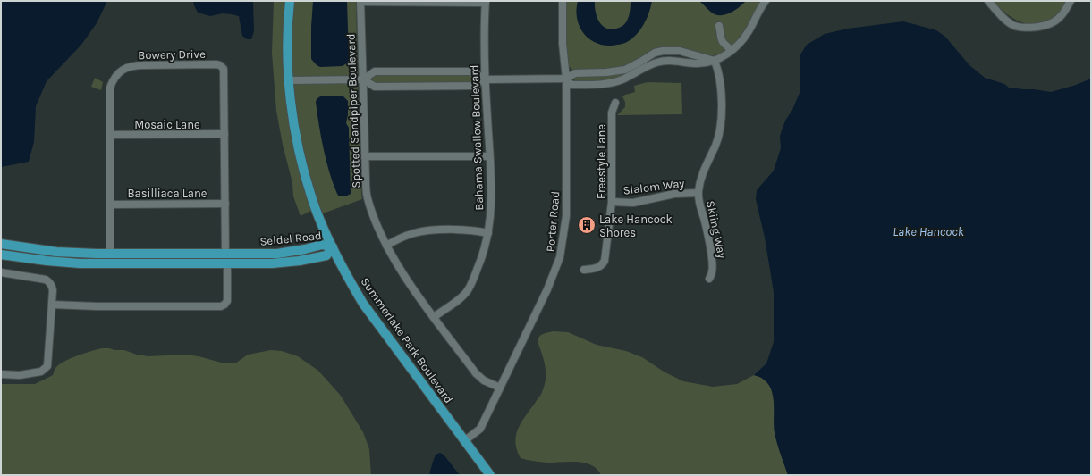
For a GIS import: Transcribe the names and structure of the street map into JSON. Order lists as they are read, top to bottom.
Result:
{
  "streets": {
    "main road": ["Seidel Road", "Summerlake Park Boulevard"],
    "street": [
      "Bowery Drive",
      "Spotted Sandpiper Boulevard",
      "Mosaic Lane",
      "Bahama Swallow Boulevard",
      "Freestyle Lane",
      "Slalom Way",
      "Basilliaca Lane",
      "Porter Road",
      "Skiing Way"
    ]
  },
  "crossings": [
    ["Bowery Drive", "Mosaic Lane"],
    ["Bowery Drive", "Basilliaca Lane"],
    ["Bowery Drive", "Seidel Road"],
    ["Spotted Sandpiper Boulevard", "Bahama Swallow Boulevard"],
    ["Spotted Sandpiper Boulevard", "Porter Road"],
    ["Freestyle Lane", "Slalom Way"],
    ["Slalom Way", "Skiing Way"],
    ["Porter Road", "Summerlake Park Boulevard"],
    ["Seidel Road", "Summerlake Park Boulevard"]
  ],
  "water": ["Lake Hancock"],
  "places": {
    "building": ["Lake Hancock Shores"]
  }
}
